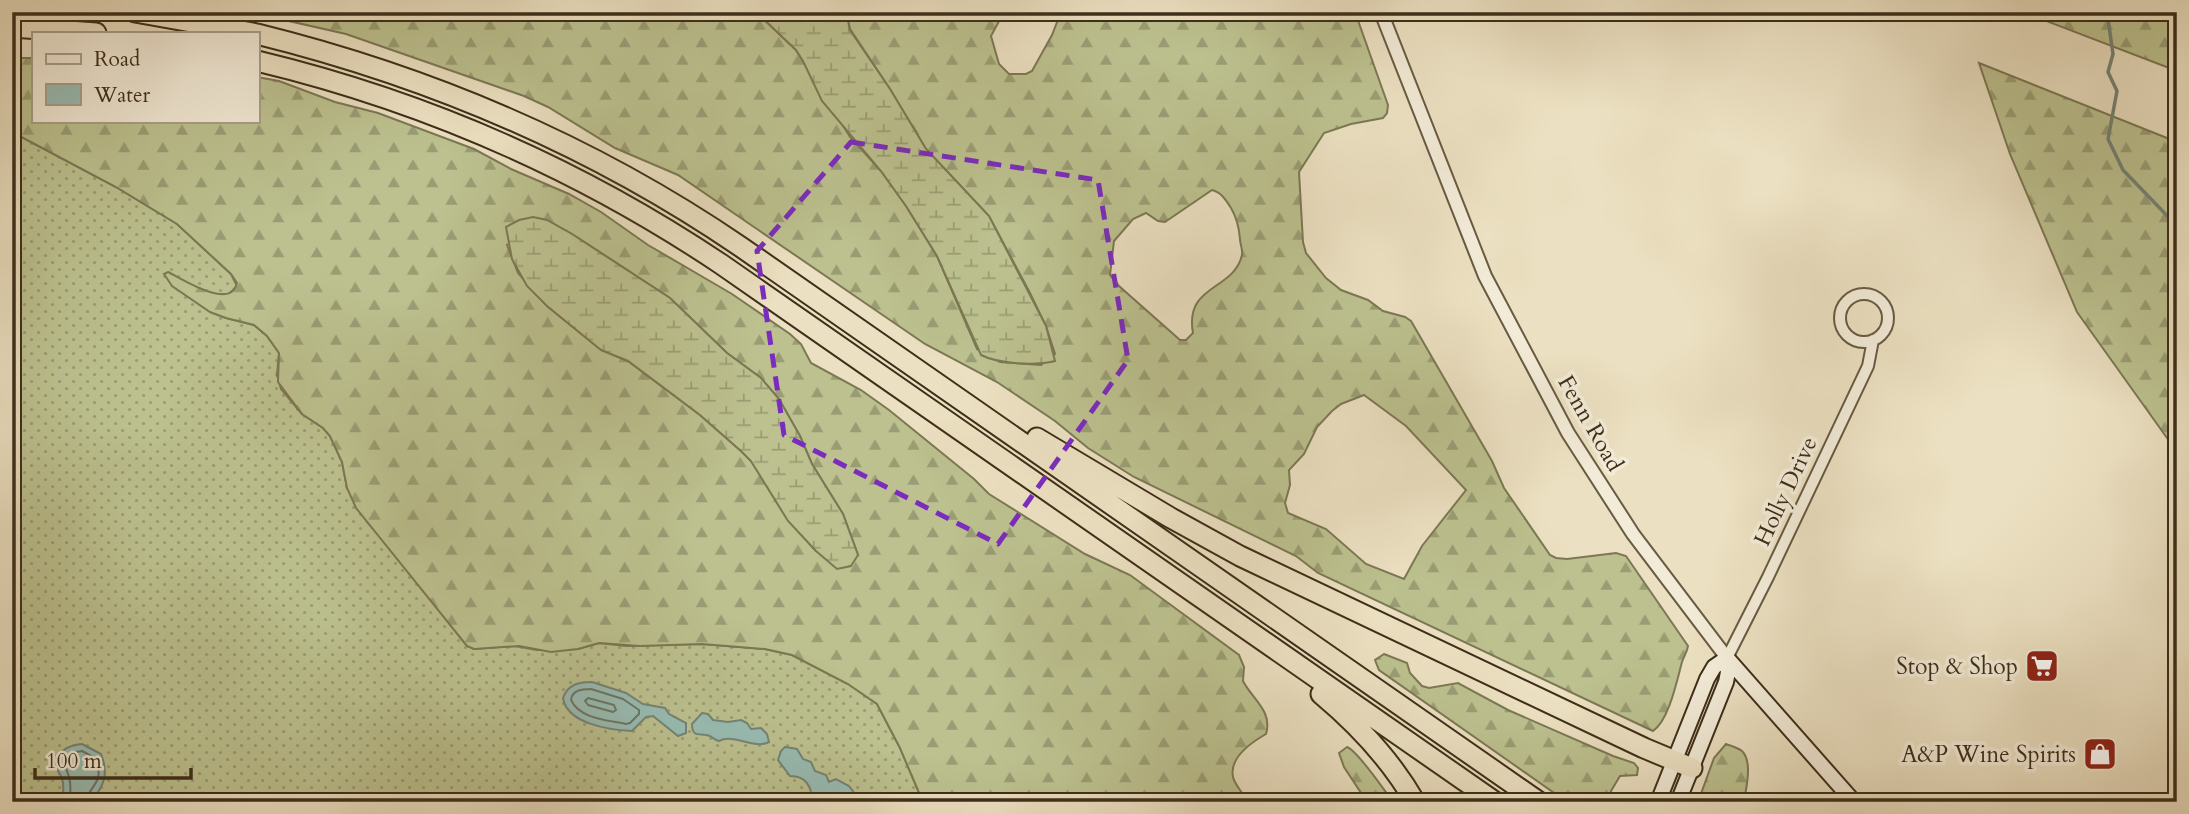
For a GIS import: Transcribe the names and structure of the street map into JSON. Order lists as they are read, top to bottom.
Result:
{
  "streets": {
    "main road": ["Fenn Road"],
    "street": ["Holly Drive"]
  },
  "crossings": [
    ["Fenn Road", "Holly Drive"]
  ],
  "places": {
    "supermarket": ["Stop & Shop"],
    "shop": ["A&P Wine Spirits"]
  },
  "legend": ["Road", "Water"],
  "scale_bar": "100 m"
}
